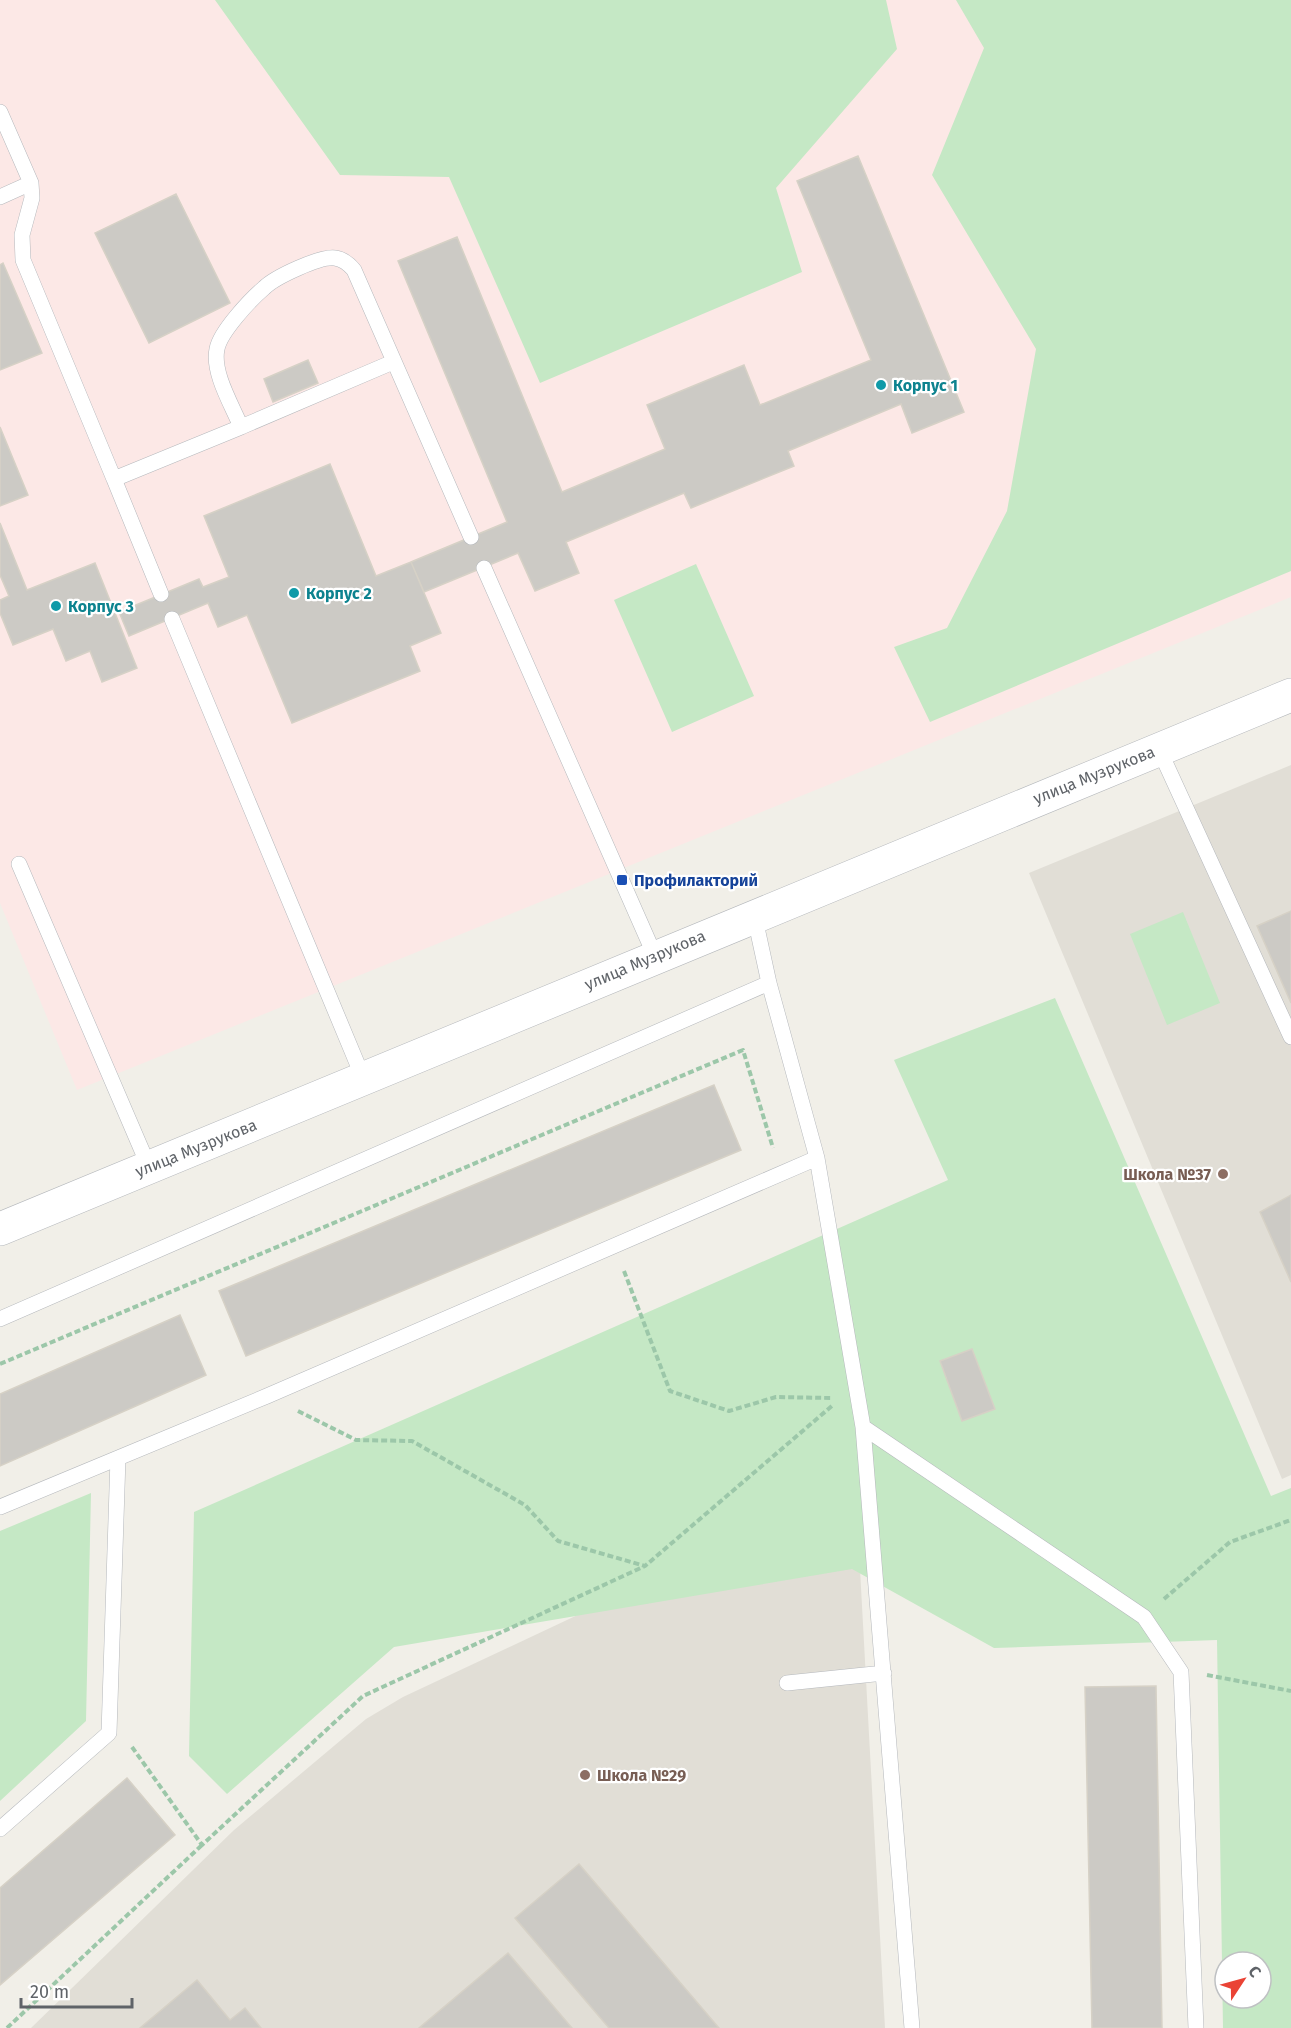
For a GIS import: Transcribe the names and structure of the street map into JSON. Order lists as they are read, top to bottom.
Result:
{
  "streets": {
    "street": ["улица Музрукова"]
  },
  "places": {
    "other": [
      "Корпус 1",
      "Корпус 2",
      "Корпус 3",
      "Школа №37",
      "Школа №29"
    ],
    "transit": ["Профилакторий"]
  },
  "scale_bar": "20 m",
  "north": "top right"
}
